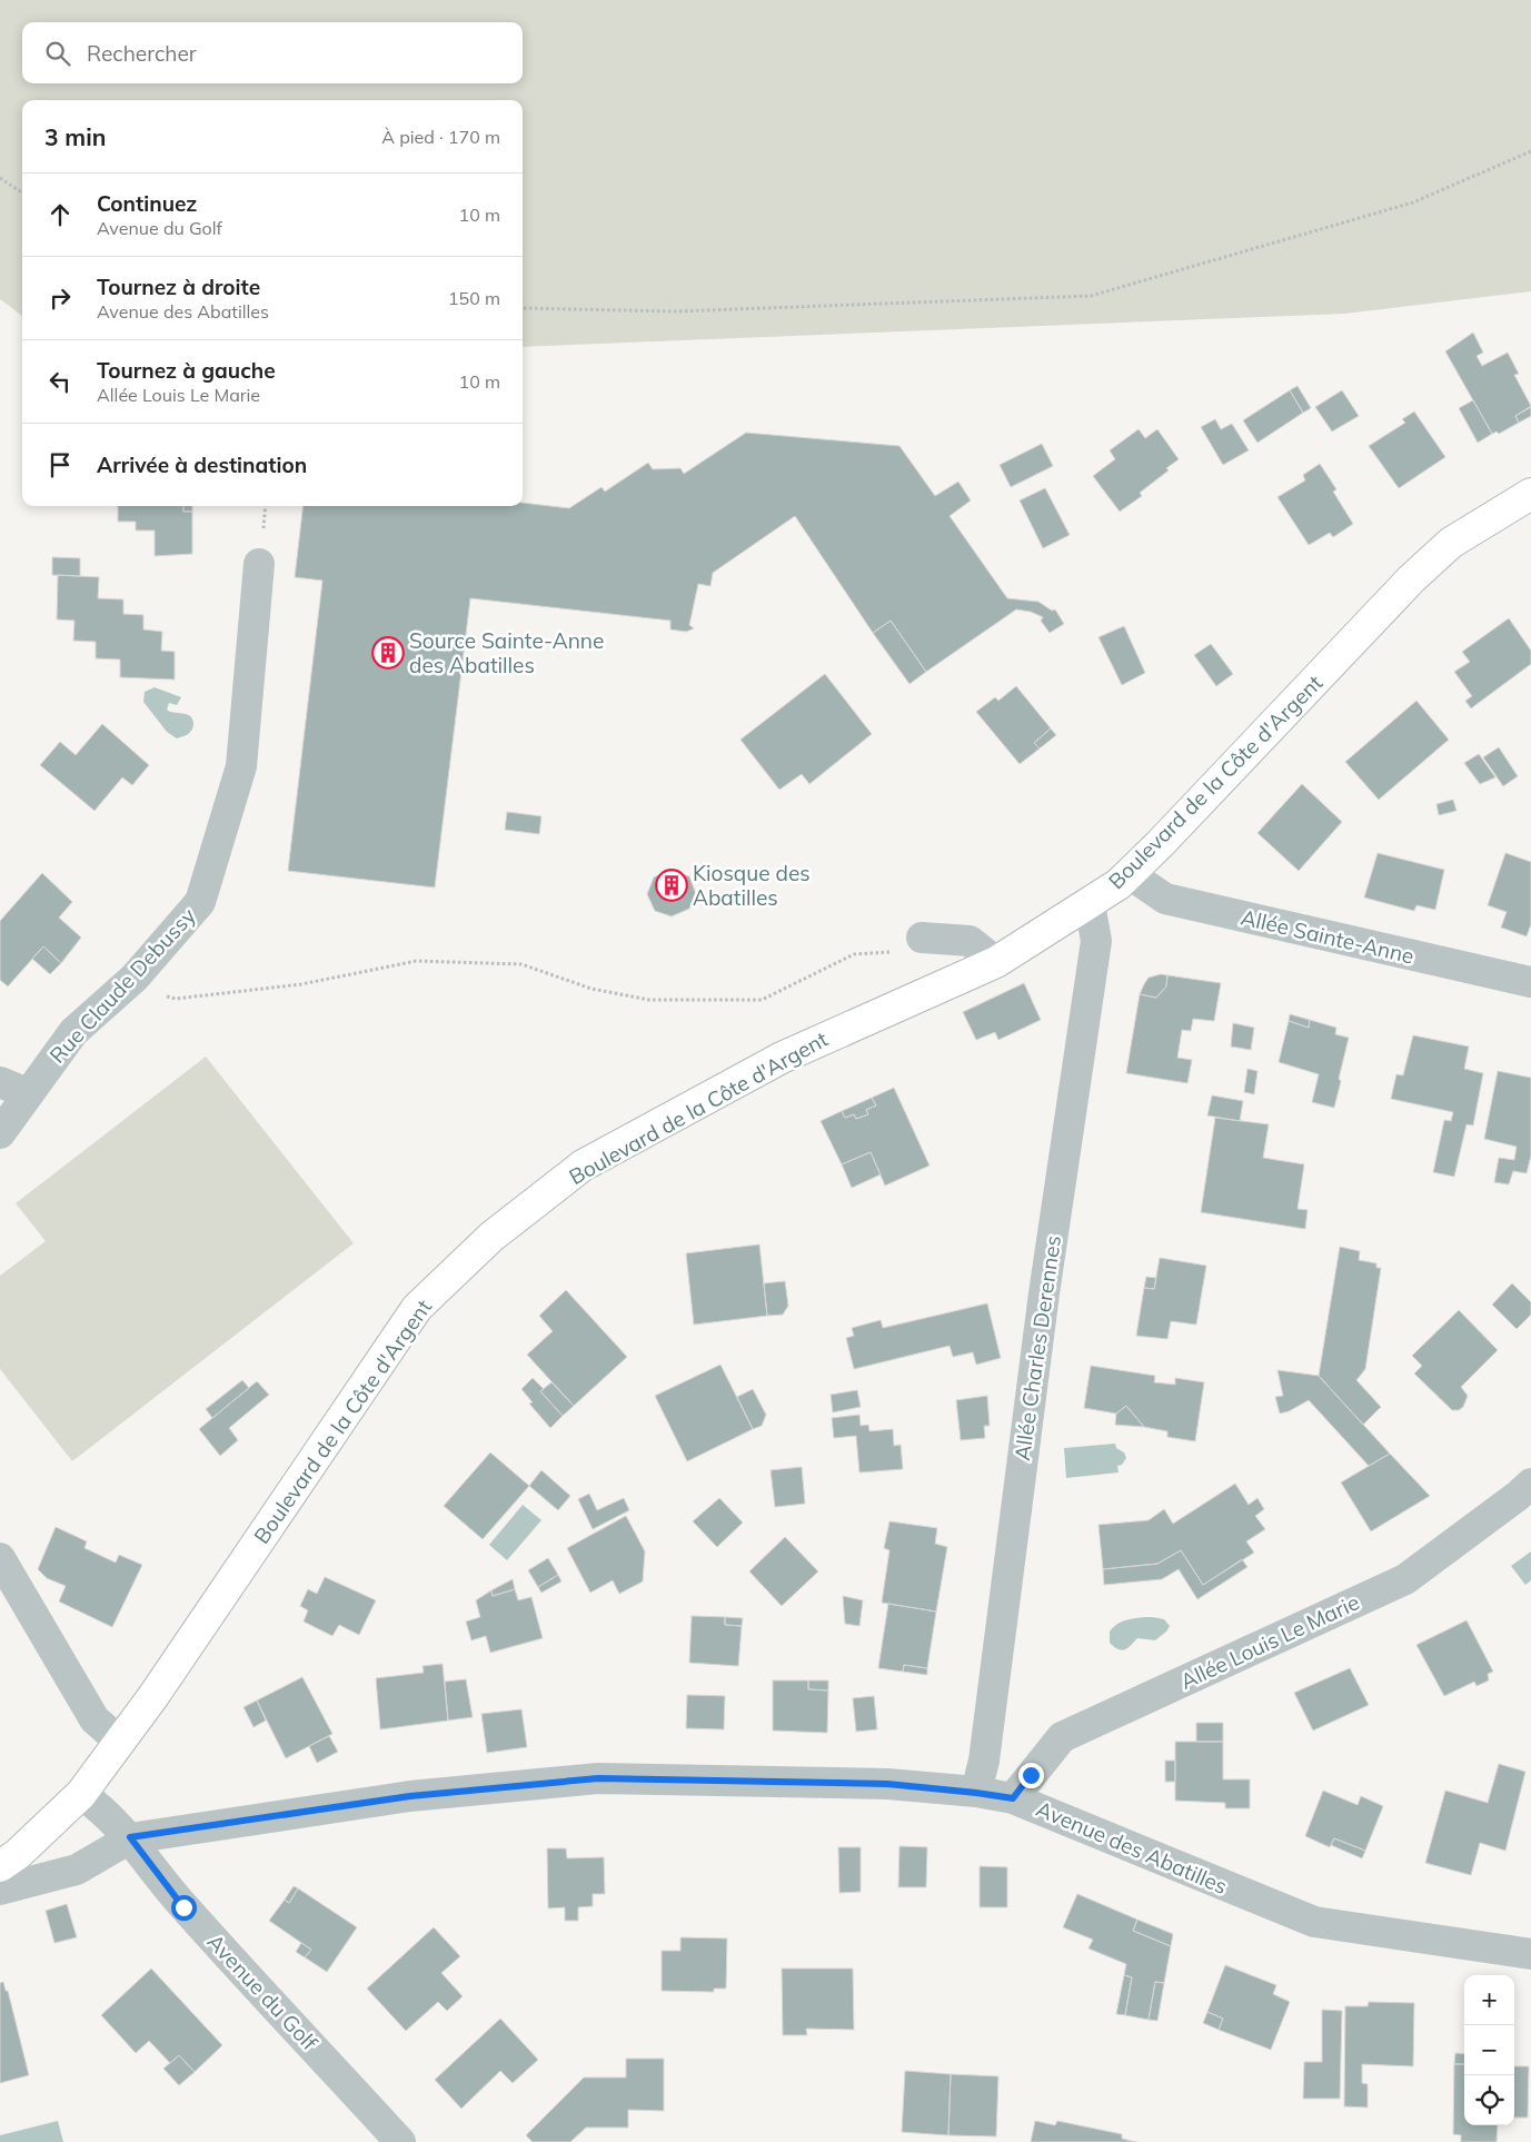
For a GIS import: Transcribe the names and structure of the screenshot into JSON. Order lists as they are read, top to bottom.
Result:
{
  "streets": {
    "main road": ["Boulevard de la Côte d'Argent"],
    "street": [
      "Allée Sainte-Anne",
      "Rue Claude Debussy",
      "Allée Charles Derennes",
      "Allée Louis Le Marie",
      "Avenue des Abatilles",
      "Avenue du Golf"
    ]
  },
  "crossings": [
    ["Boulevard de la Côte d'Argent", "Allée Sainte-Anne"],
    ["Boulevard de la Côte d'Argent", "Allée Charles Derennes"],
    ["Allée Charles Derennes", "Avenue des Abatilles"],
    ["Allée Louis Le Marie", "Avenue des Abatilles"],
    ["Avenue des Abatilles", "Avenue du Golf"]
  ],
  "places": {
    "building": ["Source Sainte-Anne des Abatilles", "Kiosque des Abatilles"]
  },
  "page": {
    "search": "Rechercher",
    "heading": ["3 min", "À pied · 170 m"],
    "list": [
      ["Continuez", "Avenue du Golf", "10 m"],
      ["Tournez à droite", "Avenue des Abatilles", "150 m"],
      ["Tournez à gauche", "Allée Louis Le Marie", "10 m"],
      "Arrivée à destination"
    ],
    "map_buttons": ["+", "−"]
  }
}
